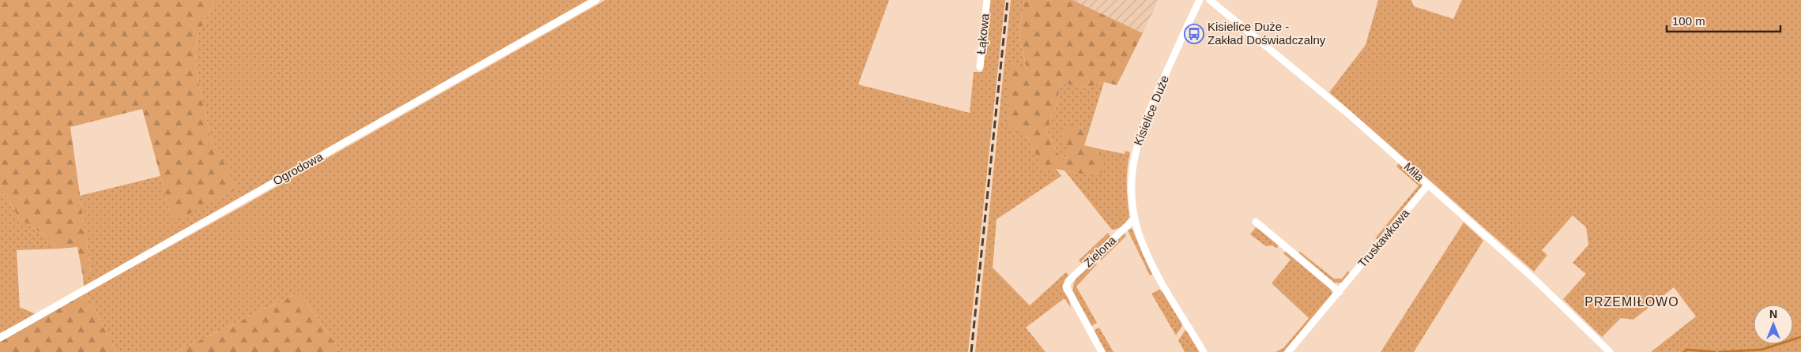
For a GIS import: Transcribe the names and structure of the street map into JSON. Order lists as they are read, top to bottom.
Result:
{
  "streets": {
    "street": [
      "Łąkowa",
      "Kisielice Duże",
      "Ogrodowa",
      "Miła",
      "Truskawkowa",
      "Zielona"
    ]
  },
  "crossings": [
    ["Kisielice Duże", "Zielona"],
    ["Miła", "Truskawkowa"]
  ],
  "districts": ["PRZEMIŁOWO"],
  "places": {
    "bus stop": ["Kisielice Duże - Zakład Doświadczalny"]
  },
  "scale_bar": "100 m",
  "north": "top"
}
